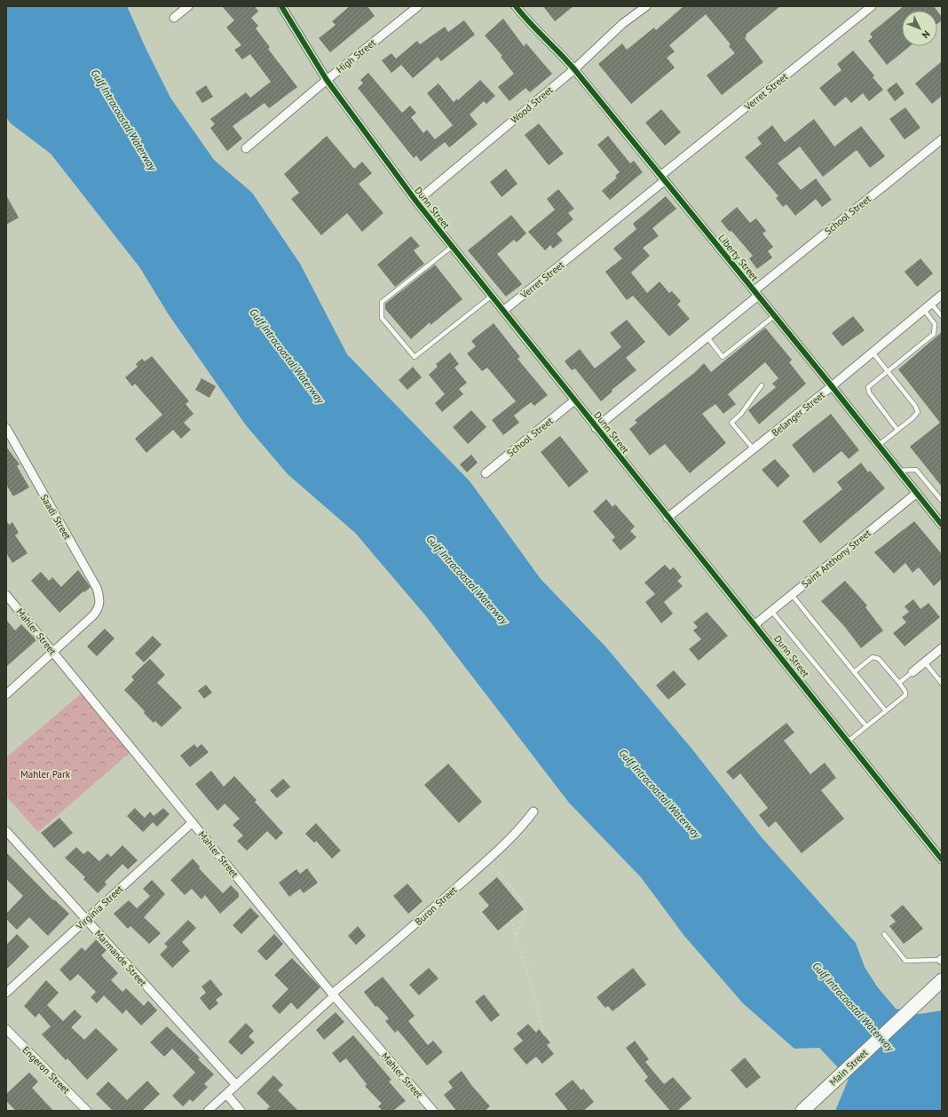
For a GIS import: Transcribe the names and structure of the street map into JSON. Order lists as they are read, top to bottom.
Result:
{
  "streets": {
    "main road": ["Main Street"],
    "street": [
      "High Street",
      "Verret Street",
      "Wood Street",
      "Dunn Street",
      "School Street",
      "Liberty Street",
      "Belanger Street",
      "Saadi Street",
      "Saint Anthony Street",
      "Mahler Street",
      "Buron Street",
      "Virginia Street",
      "Marmande Street",
      "Engeron Street"
    ]
  },
  "crossings": [
    ["High Street", "Dunn Street"],
    ["Verret Street", "Dunn Street"],
    ["Verret Street", "Liberty Street"],
    ["Wood Street", "Dunn Street"],
    ["Wood Street", "Liberty Street"],
    ["Dunn Street", "School Street"],
    ["Dunn Street", "Belanger Street"],
    ["Dunn Street", "Saint Anthony Street"],
    ["School Street", "Liberty Street"],
    ["Liberty Street", "Belanger Street"],
    ["Liberty Street", "Saint Anthony Street"],
    ["Saadi Street", "Mahler Street"],
    ["Mahler Street", "Buron Street"],
    ["Mahler Street", "Virginia Street"],
    ["Buron Street", "Marmande Street"],
    ["Virginia Street", "Marmande Street"]
  ],
  "water": ["Gulf Intracoastal Waterway"],
  "parks": ["Mahler Park"],
  "north": "bottom right"
}
